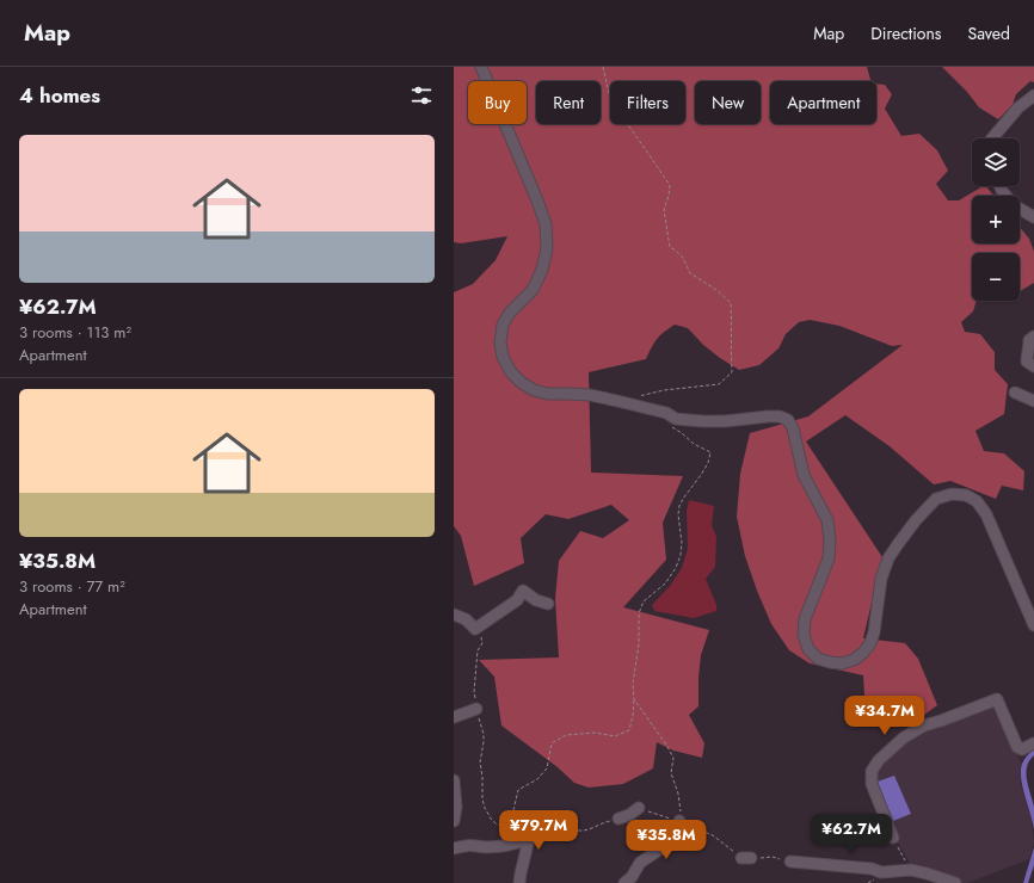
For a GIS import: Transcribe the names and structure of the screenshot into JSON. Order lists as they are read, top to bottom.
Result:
{
  "page": {
    "header": "Map",
    "nav": ["Map", "Directions", "Saved"],
    "heading": "4 homes",
    "chip": [
      "Buy",
      "Rent",
      "Filters",
      "New",
      "Apartment"
    ],
    "list": [
      {
        "name": "¥62.7M",
        "note": "3 rooms · 113 m² · Apartment"
      },
      {
        "name": "¥35.8M",
        "note": "3 rooms · 77 m² · Apartment"
      }
    ],
    "map_buttons": ["+", "−"],
    "price": [
      "¥34.7M",
      "¥79.7M",
      "¥62.7M",
      "¥35.8M"
    ]
  }
}
